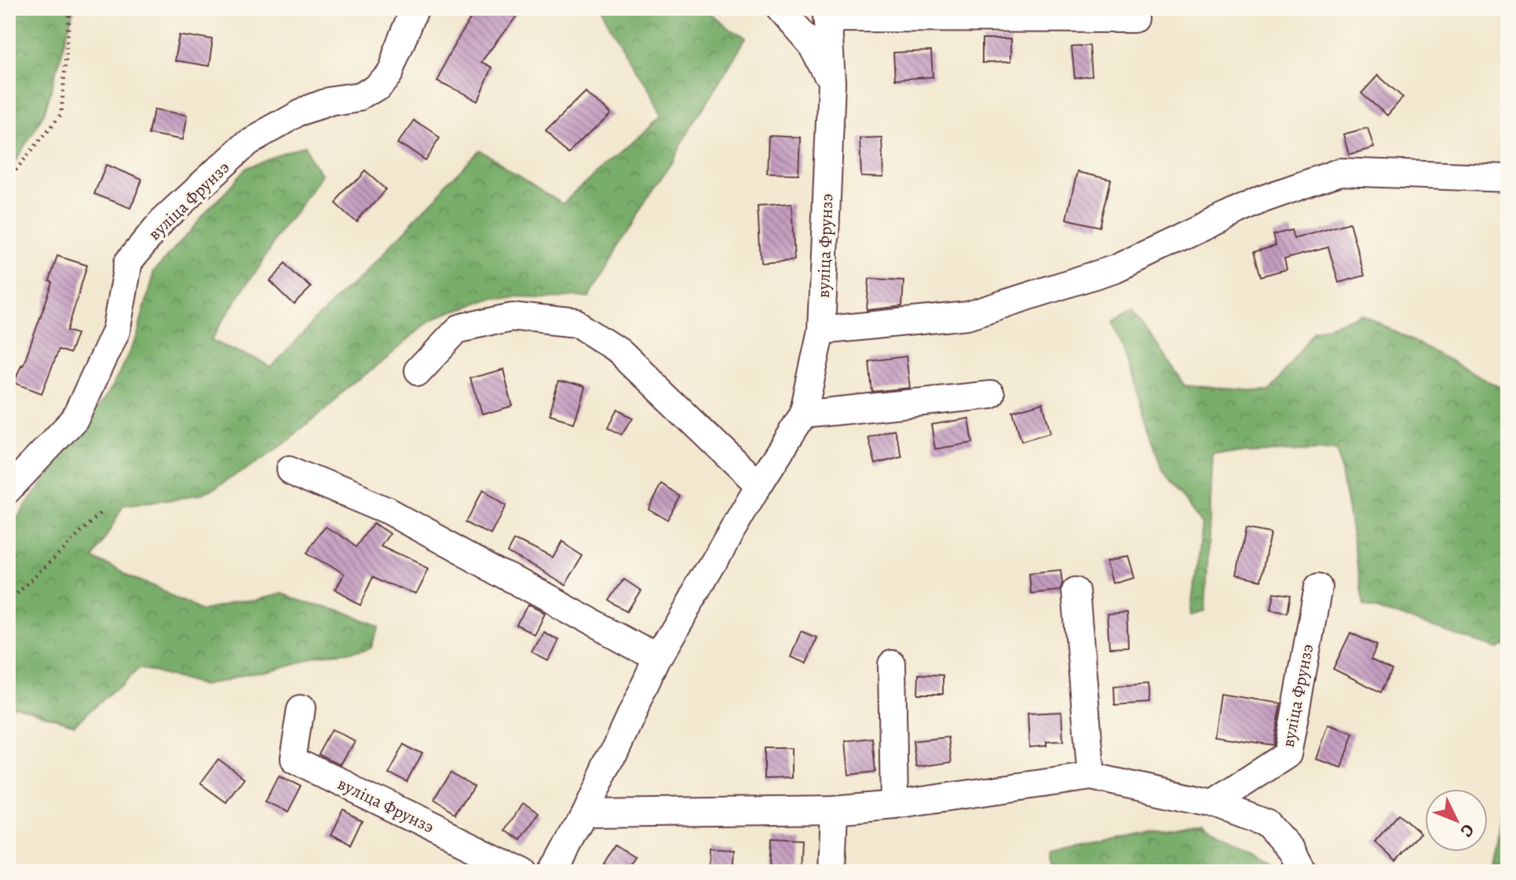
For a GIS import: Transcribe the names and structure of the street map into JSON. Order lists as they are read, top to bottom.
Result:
{
  "streets": {
    "street": ["вуліца Фрунзэ"]
  },
  "north": "bottom right"
}
